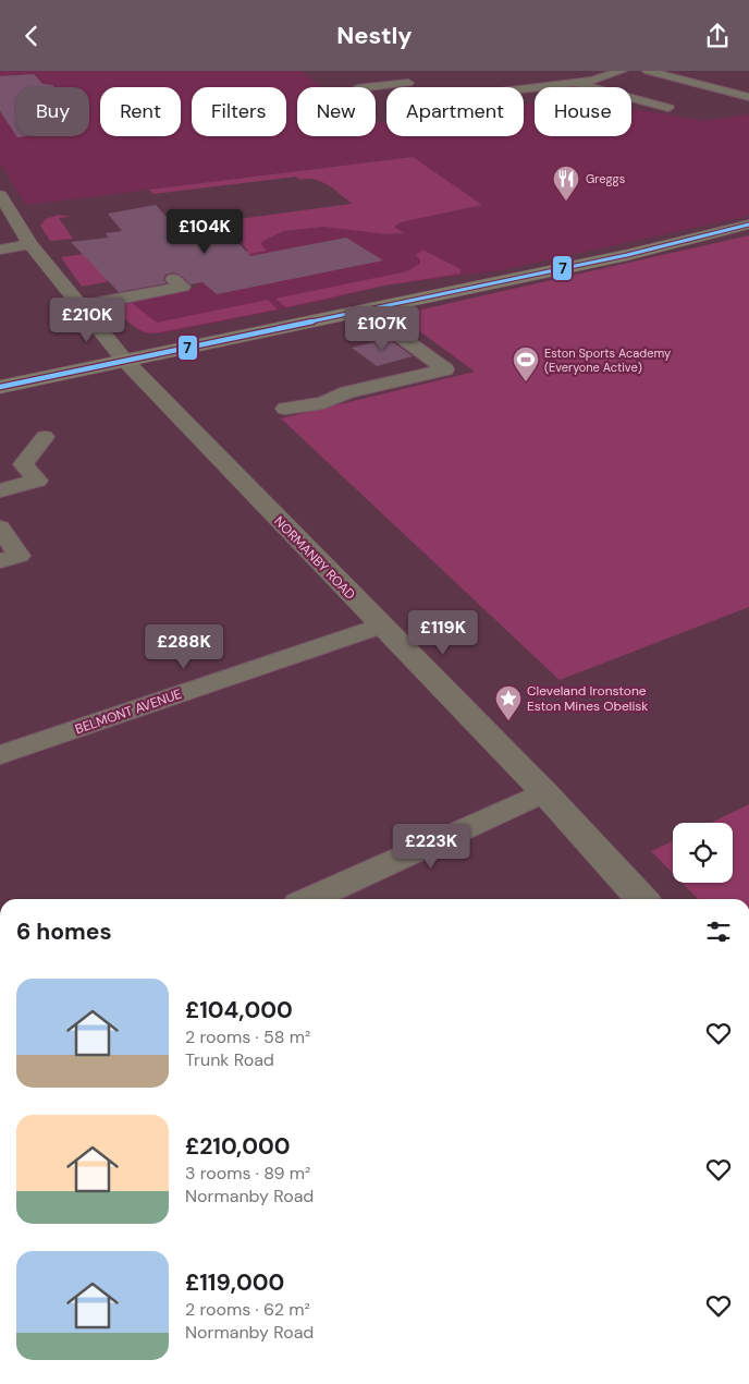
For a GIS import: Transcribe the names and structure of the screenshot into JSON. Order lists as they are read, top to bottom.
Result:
{
  "streets": {
    "street": ["NORMANBY ROAD", "BELMONT AVENUE"]
  },
  "crossings": [
    ["NORMANBY ROAD", "BELMONT AVENUE"]
  ],
  "places": {
    "restaurant": ["Greggs"],
    "sports": ["Eston Sports Academy (Everyone Active)"],
    "place": ["Cleveland Ironstone Eston Mines Obelisk"]
  },
  "lines": ["transit line 7"],
  "page": {
    "header": "Nestly",
    "chip": [
      "Buy",
      "Rent",
      "Filters",
      "New",
      "Apartment",
      "House"
    ],
    "price": [
      "£104K",
      "£210K",
      "£107K",
      "£119K",
      "£288K",
      "£223K"
    ],
    "heading": "6 homes",
    "list": [
      {
        "name": "£104,000",
        "note": "2 rooms · 58 m² · Trunk Road"
      },
      {
        "name": "£210,000",
        "note": "3 rooms · 89 m² · Normanby Road"
      },
      {
        "name": "£119,000",
        "note": "2 rooms · 62 m² · Normanby Road"
      }
    ]
  }
}
